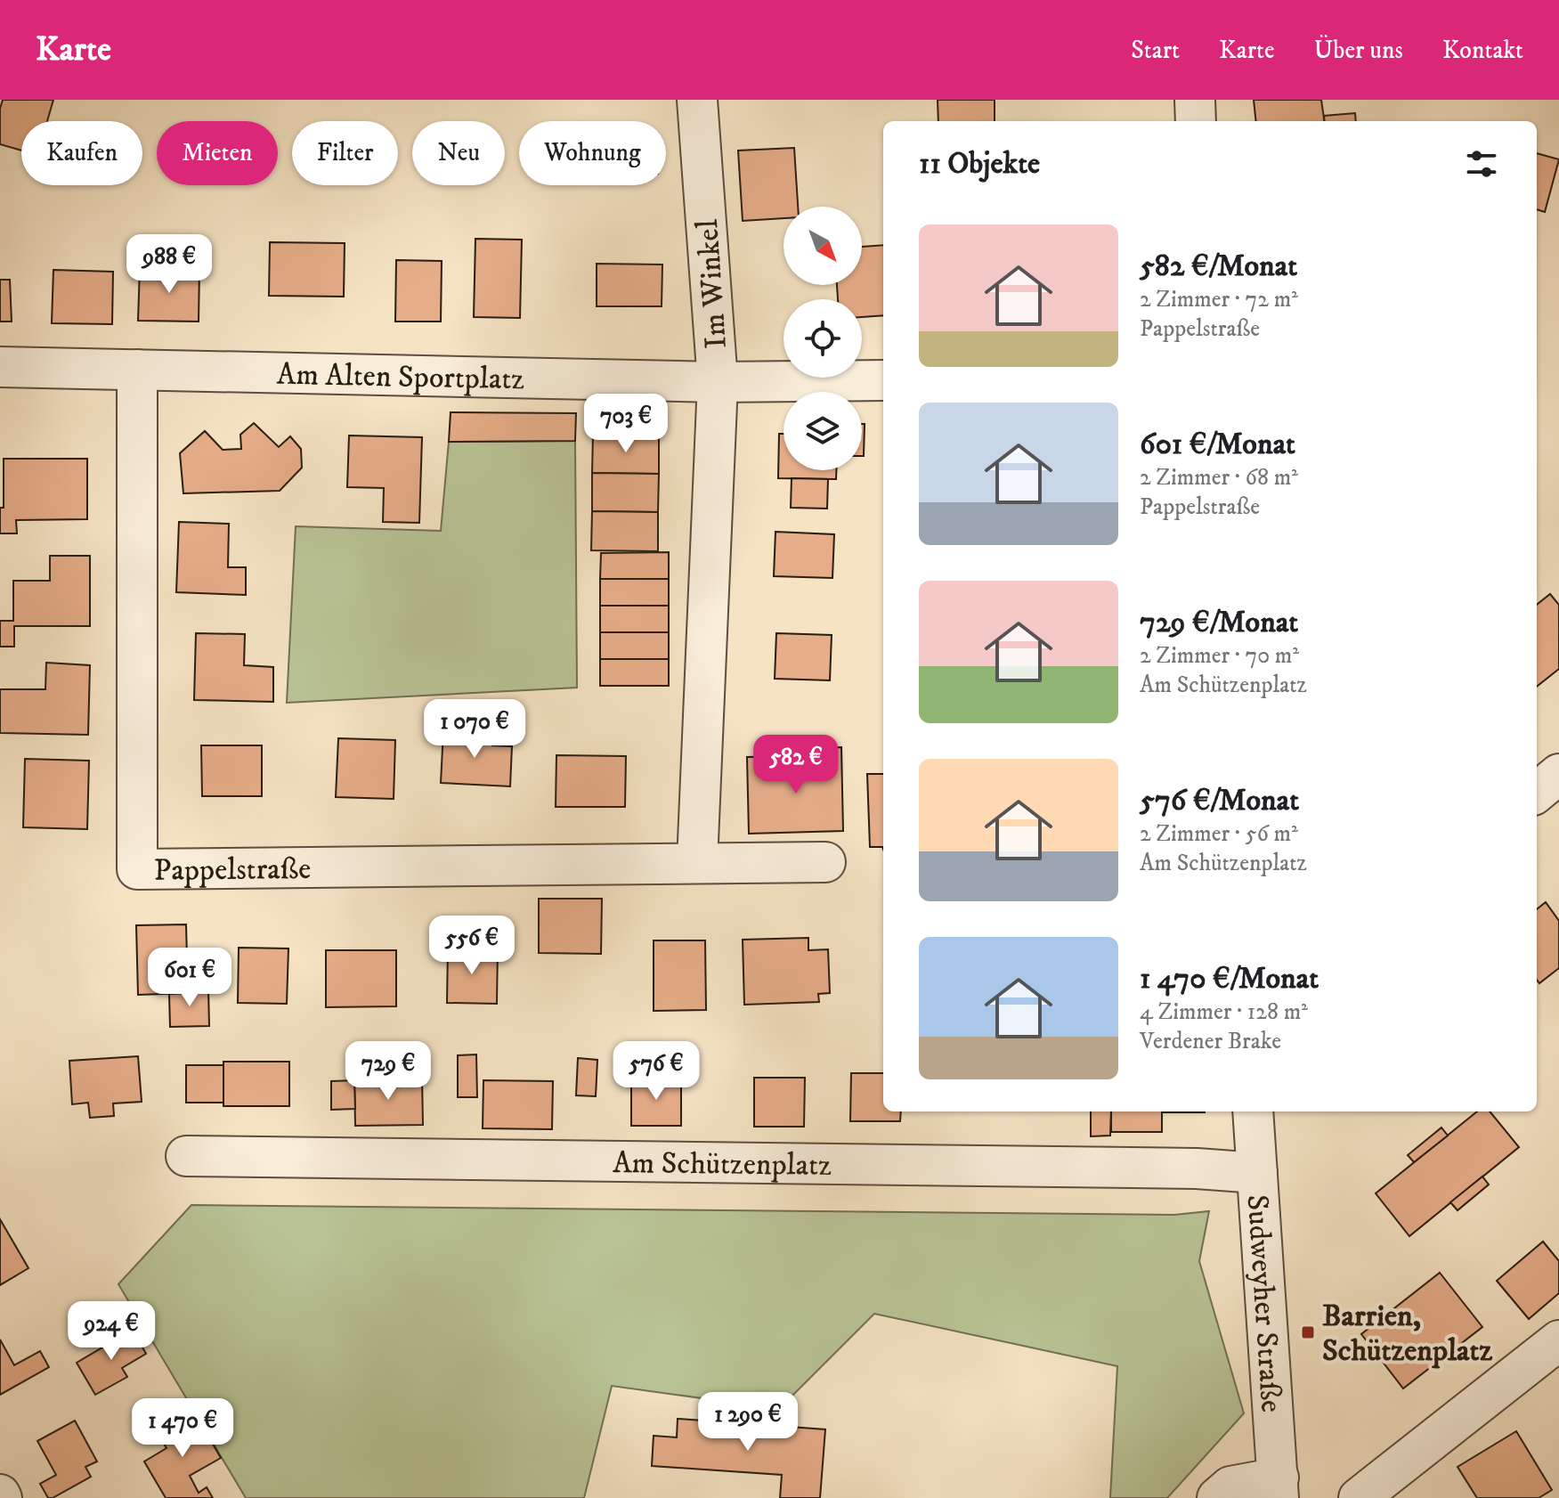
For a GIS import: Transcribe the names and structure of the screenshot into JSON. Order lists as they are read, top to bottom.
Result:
{
  "streets": {
    "street": [
      "Im Winkel",
      "Am Alten Sportplatz",
      "Pappelstraße",
      "Am Schützenplatz",
      "Sudweyher Straße"
    ]
  },
  "crossings": [
    ["Im Winkel", "Am Alten Sportplatz"],
    ["Am Alten Sportplatz", "Pappelstraße"],
    ["Am Schützenplatz", "Sudweyher Straße"]
  ],
  "places": {
    "transit": ["Barrien, Schützenplatz"]
  },
  "north": "bottom right",
  "page": {
    "header": "Karte",
    "nav": [
      "Start",
      "Karte",
      "Über uns",
      "Kontakt"
    ],
    "chip": [
      "Kaufen",
      "Mieten",
      "Filter",
      "Neu",
      "Wohnung"
    ],
    "heading": "11 Objekte",
    "list": [
      {
        "name": "582 €/Monat",
        "note": "2 Zimmer · 72 m² · Pappelstraße"
      },
      {
        "name": "601 €/Monat",
        "note": "2 Zimmer · 68 m² · Pappelstraße"
      },
      {
        "name": "729 €/Monat",
        "note": "2 Zimmer · 70 m² · Am Schützenplatz"
      },
      {
        "name": "576 €/Monat",
        "note": "2 Zimmer · 56 m² · Am Schützenplatz"
      },
      {
        "name": "1 470 €/Monat",
        "note": "4 Zimmer · 128 m² · Verdener Brake"
      }
    ],
    "price": [
      "988 €",
      "703 €",
      "1 070 €",
      "582 €",
      "556 €",
      "601 €",
      "729 €",
      "576 €",
      "924 €",
      "1 290 €",
      "1 470 €"
    ]
  }
}
